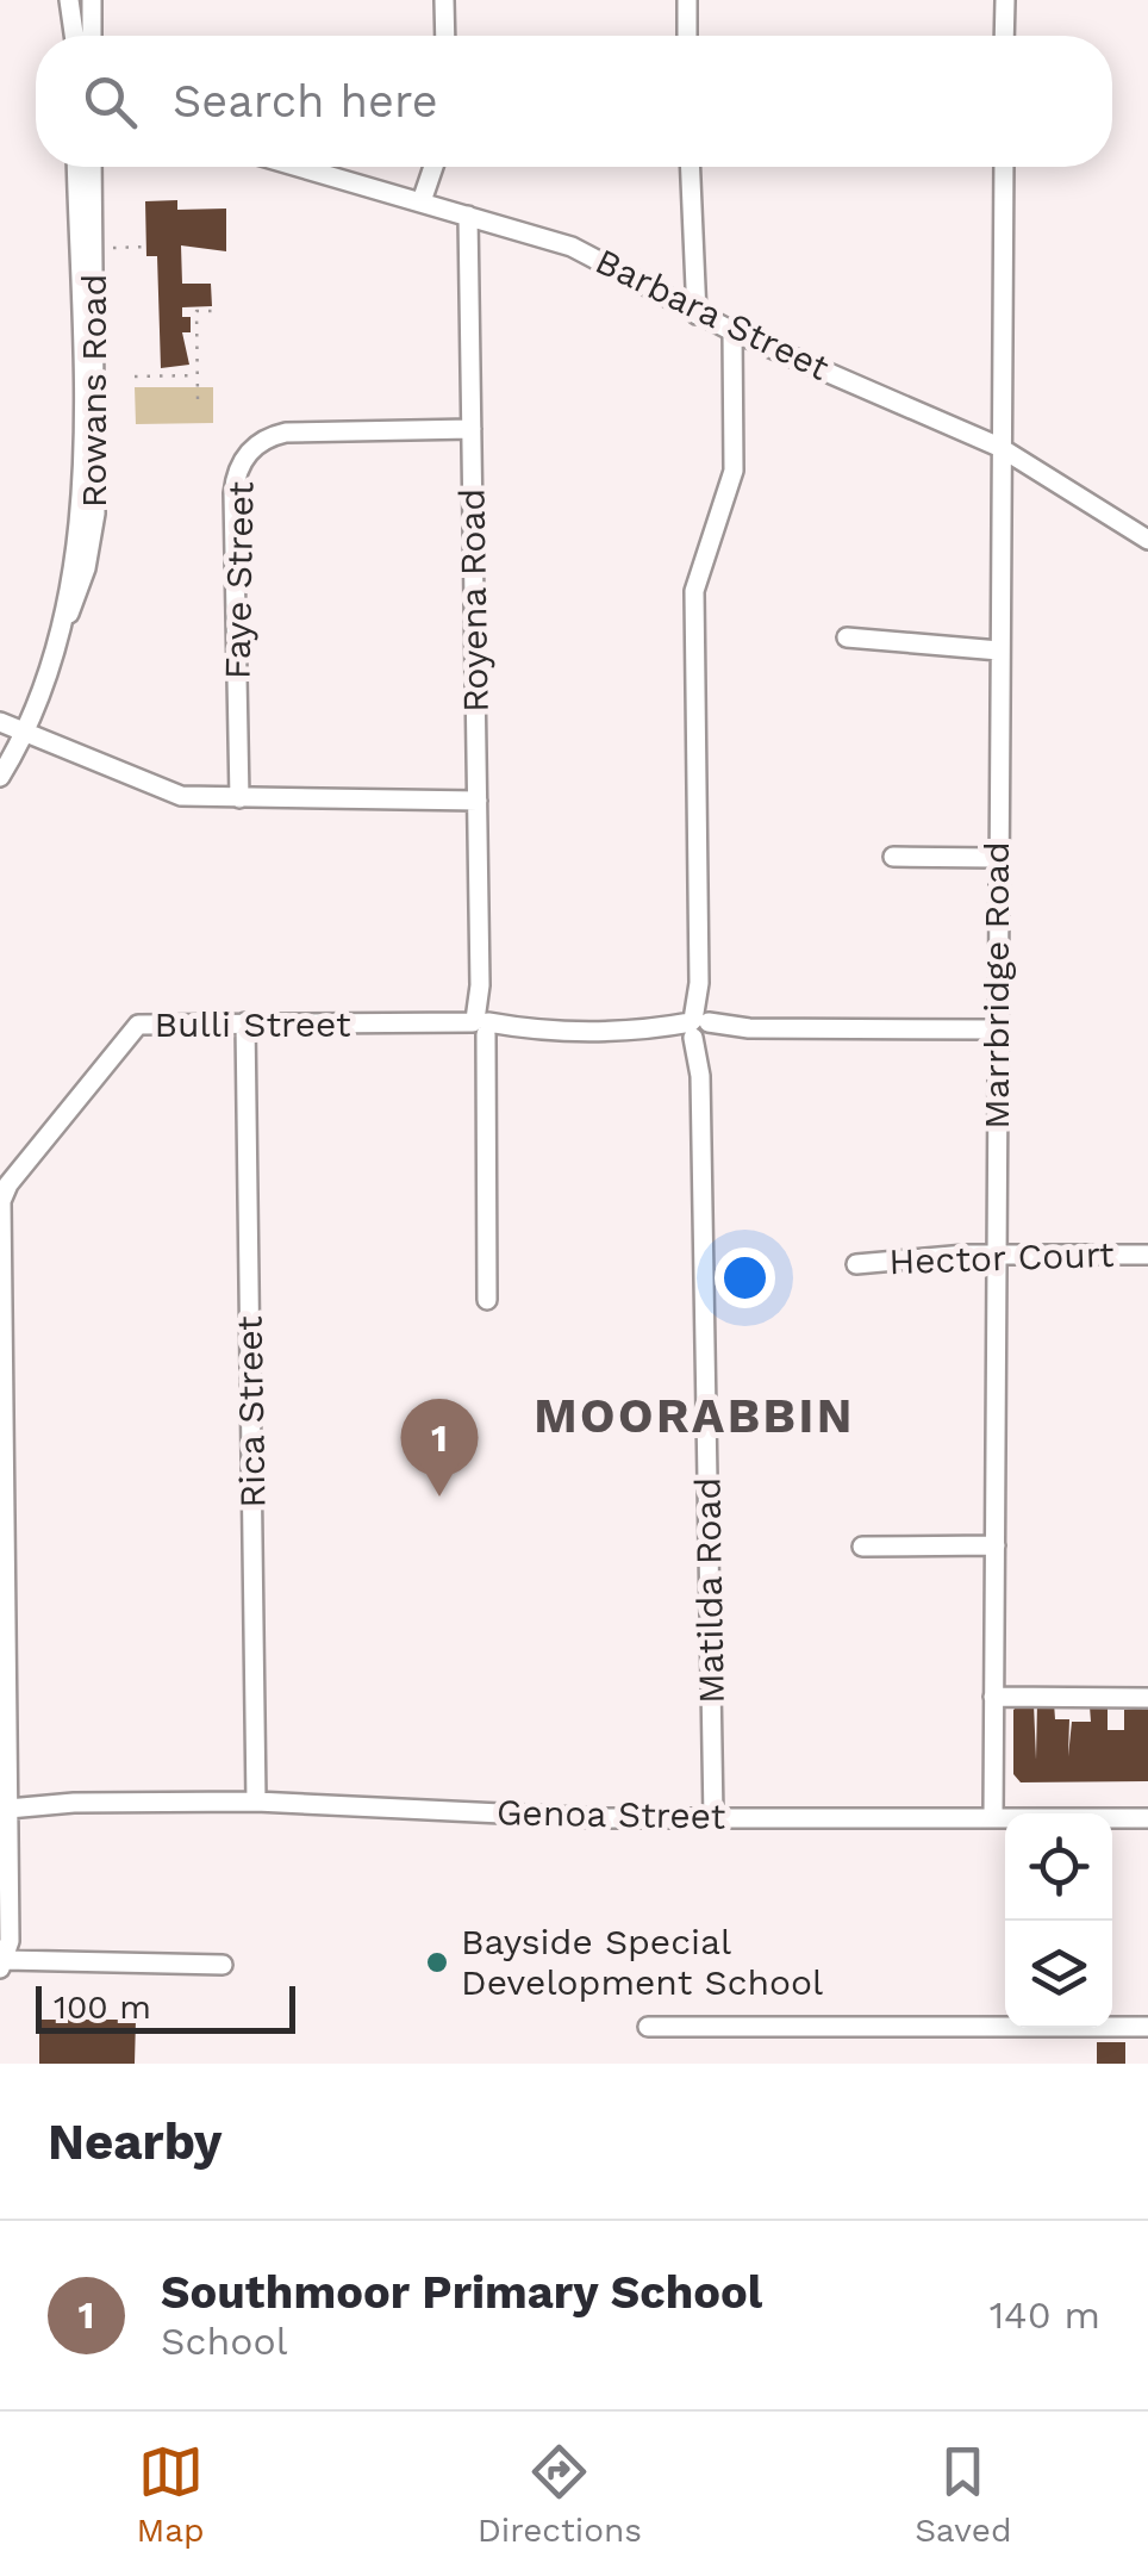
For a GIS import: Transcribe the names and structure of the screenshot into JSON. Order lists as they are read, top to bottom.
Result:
{
  "streets": {
    "street": [
      "Barbara Street",
      "Rowans Road",
      "Faye Street",
      "Royena Road",
      "Marrbridge Road",
      "Bulli Street",
      "Hector Court",
      "Rica Street",
      "Matilda Road",
      "Genoa Street"
    ]
  },
  "crossings": [
    ["Barbara Street", "Royena Road"],
    ["Barbara Street", "Marrbridge Road"],
    ["Barbara Street", "Matilda Road"],
    ["Faye Street", "Royena Road"],
    ["Royena Road", "Bulli Street"],
    ["Marrbridge Road", "Bulli Street"],
    ["Marrbridge Road", "Hector Court"],
    ["Marrbridge Road", "Genoa Street"],
    ["Bulli Street", "Rica Street"],
    ["Bulli Street", "Matilda Road"],
    ["Bulli Street", "Genoa Street"],
    ["Rica Street", "Genoa Street"],
    ["Matilda Road", "Genoa Street"]
  ],
  "districts": ["MOORABBIN"],
  "places": ["Bayside Special Development School"],
  "scale_bar": "100 m",
  "page": {
    "search": "Search here",
    "pins": "1",
    "scale": "100 m",
    "heading": "Nearby",
    "list": [
      {
        "mark": "1",
        "name": "Southmoor Primary School",
        "note": "School",
        "value": "140 m"
      }
    ],
    "nav": ["Map", "Directions", "Saved"]
  }
}
